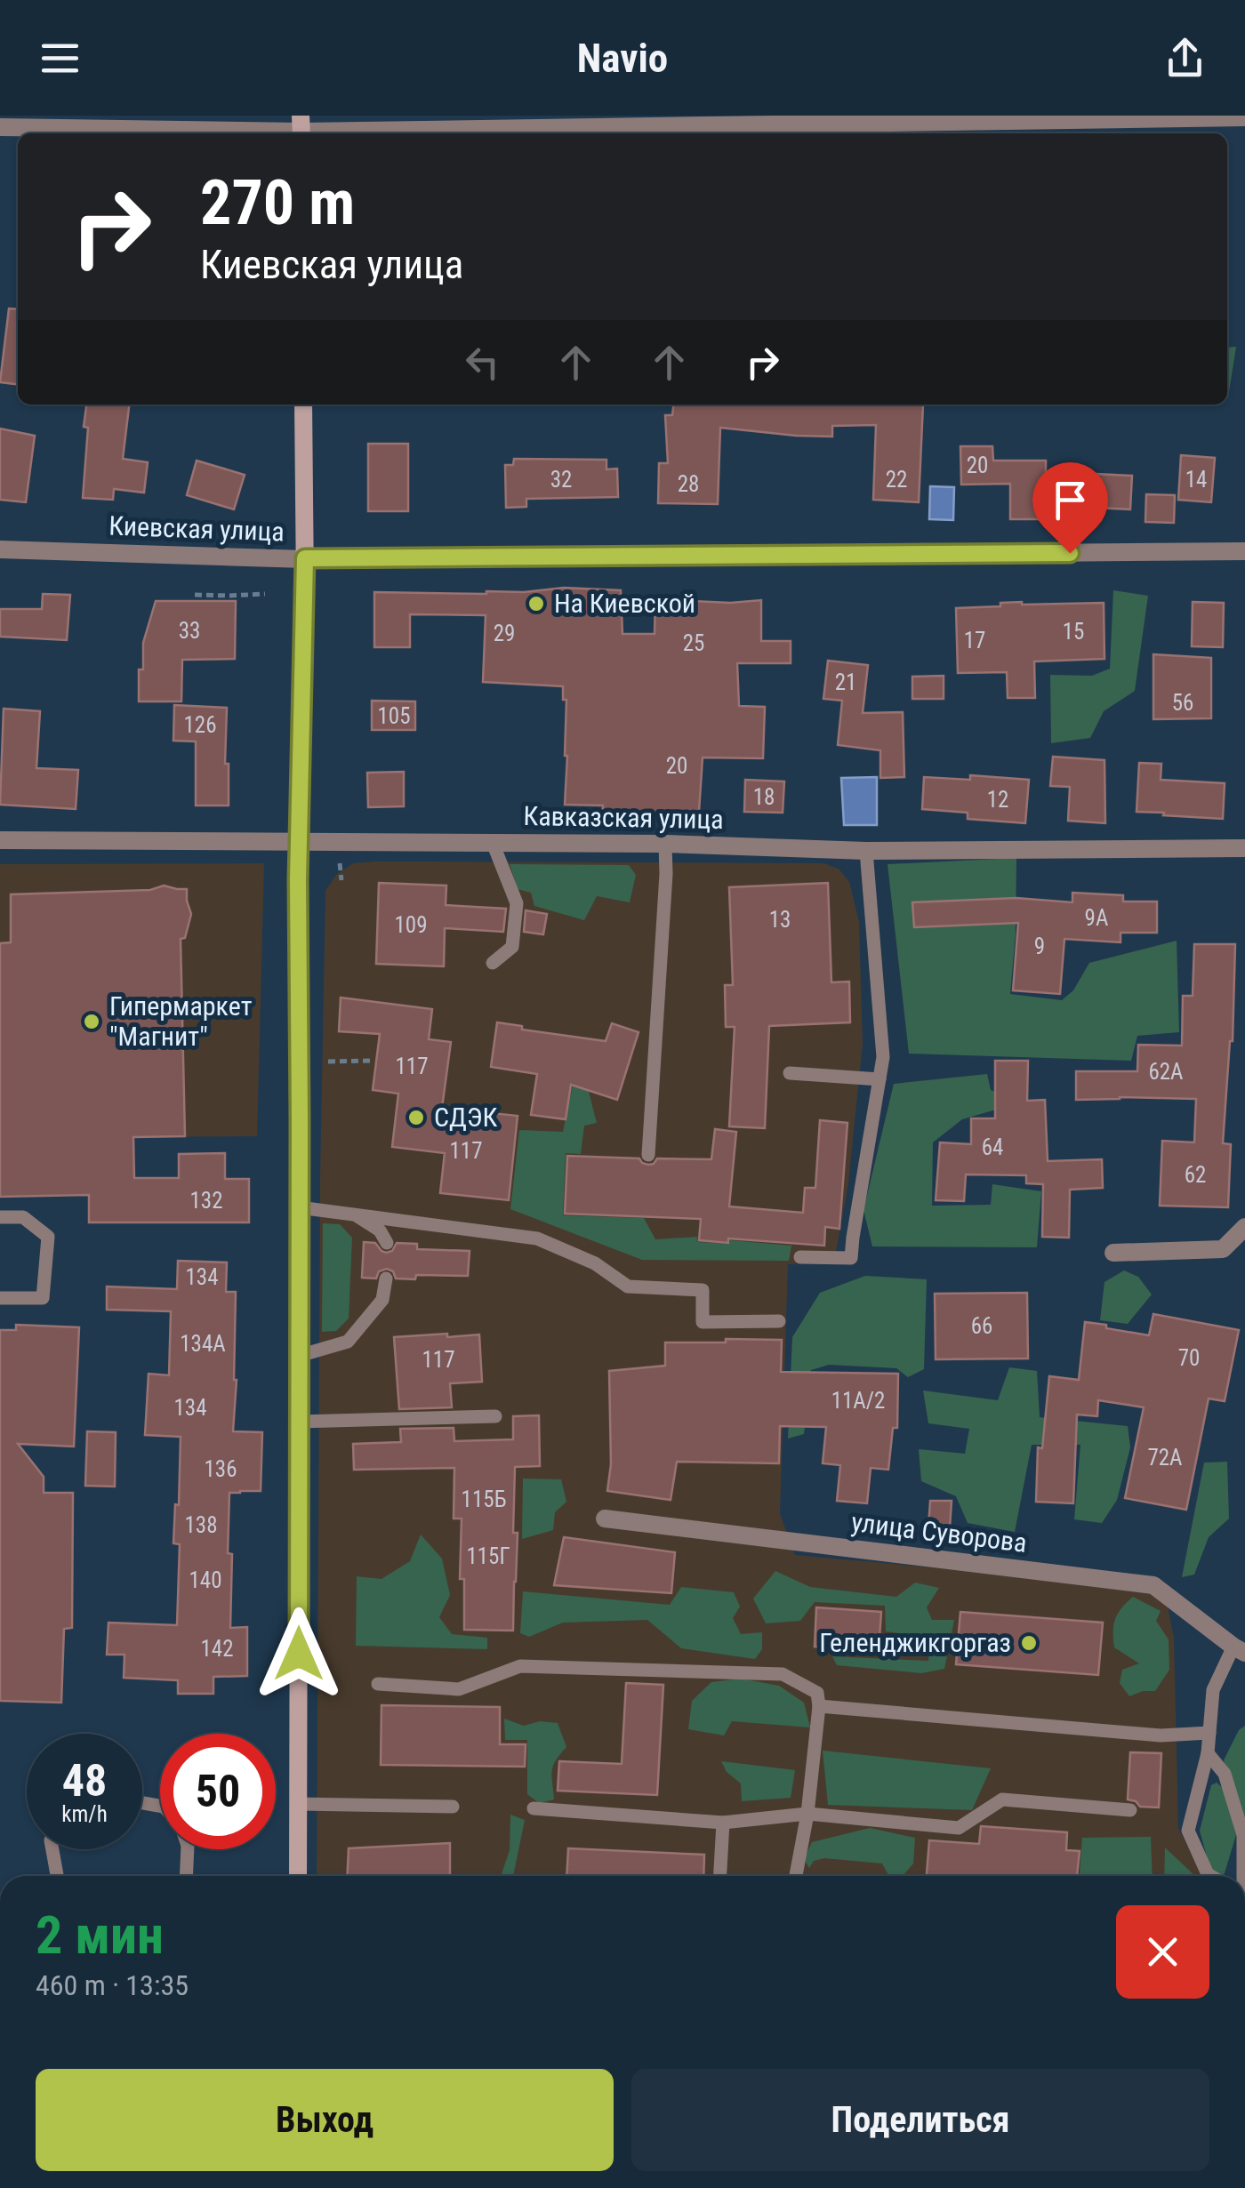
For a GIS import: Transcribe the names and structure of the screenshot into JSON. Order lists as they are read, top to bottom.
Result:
{
  "streets": {
    "street": ["Киевская улица", "Кавказская улица", "улица Суворова"]
  },
  "places": [
    "На Киевской",
    "Гипермаркет \"Магнит\"",
    "СДЭК",
    "Геленджикгоргаз"
  ],
  "house_numbers": [
    "20",
    "32",
    "22",
    "14",
    "28",
    "33",
    "15",
    "29",
    "17",
    "25",
    "21",
    "56",
    "105",
    "126",
    "20",
    "18",
    "12",
    "9А",
    "13",
    "109",
    "9",
    "117",
    "62А",
    "64",
    "117",
    "62",
    "132",
    "134",
    "66",
    "134А",
    "70",
    "117",
    "11А/2",
    "134",
    "72А",
    "136",
    "115Б",
    "138",
    "115Г",
    "140",
    "142"
  ],
  "page": {
    "header": "Navio",
    "turn": ["270 m", "Киевская улица"],
    "speed": "48 km/h",
    "limit": "50",
    "heading": ["2 мин", "460 m · 13:35"],
    "buttons": ["Выход", "Поделиться"]
  }
}
